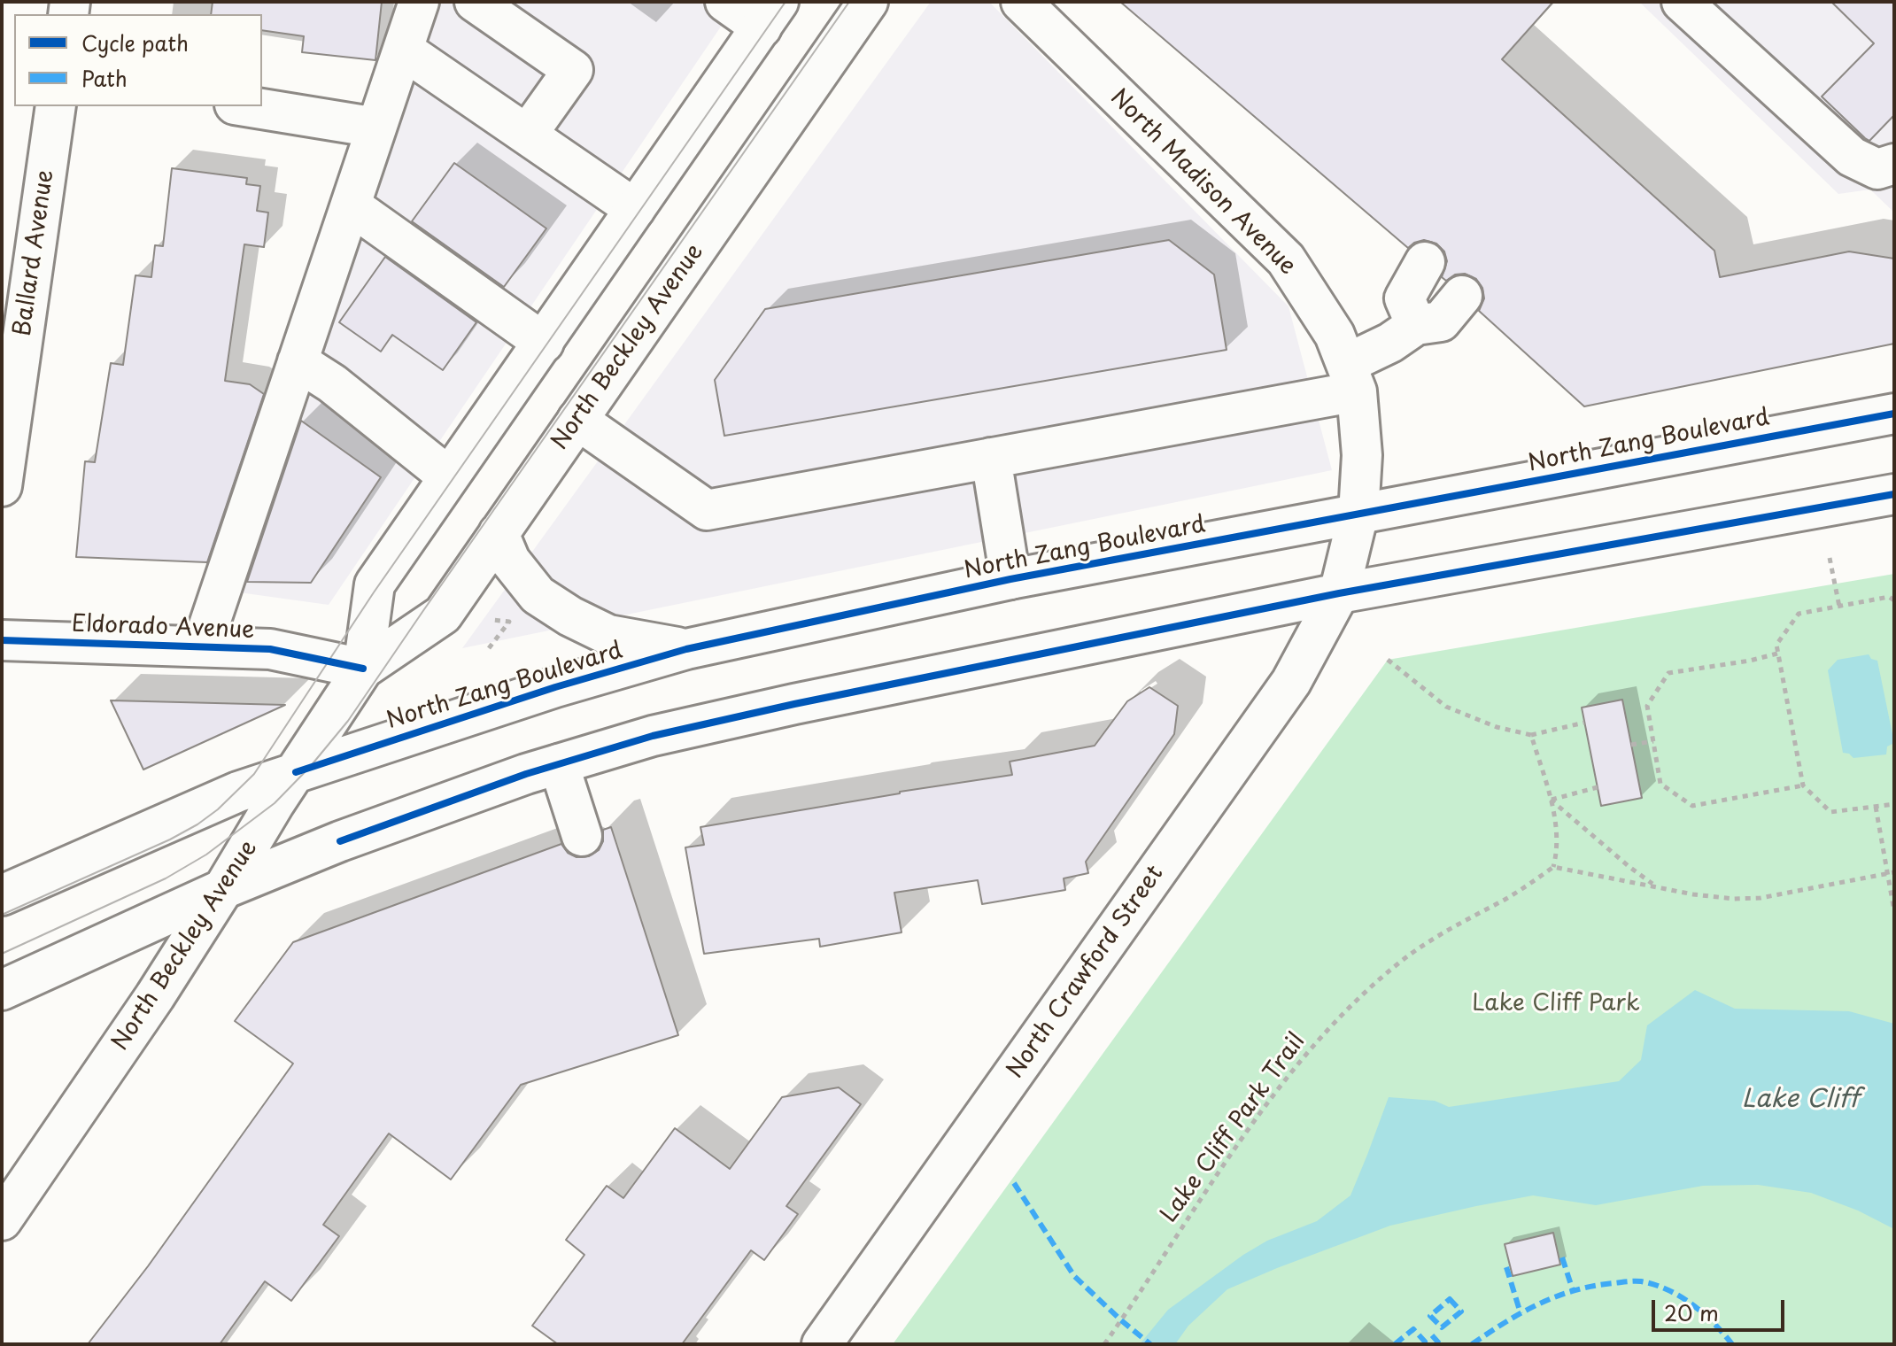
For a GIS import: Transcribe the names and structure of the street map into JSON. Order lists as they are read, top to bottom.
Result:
{
  "streets": {
    "main road": [
      "North Madison Avenue",
      "Ballard Avenue",
      "North Beckley Avenue",
      "North Zang Boulevard",
      "Eldorado Avenue",
      "North Crawford Street"
    ],
    "path": ["Lake Cliff Park Trail"]
  },
  "crossings": [
    ["North Madison Avenue", "North Zang Boulevard"],
    ["North Madison Avenue", "North Crawford Street"],
    ["North Beckley Avenue", "North Zang Boulevard"],
    ["North Beckley Avenue", "Eldorado Avenue"]
  ],
  "water": ["Lake Cliff"],
  "parks": ["Lake Cliff Park"],
  "legend": ["Cycle path", "Path"],
  "scale_bar": "20 m"
}
